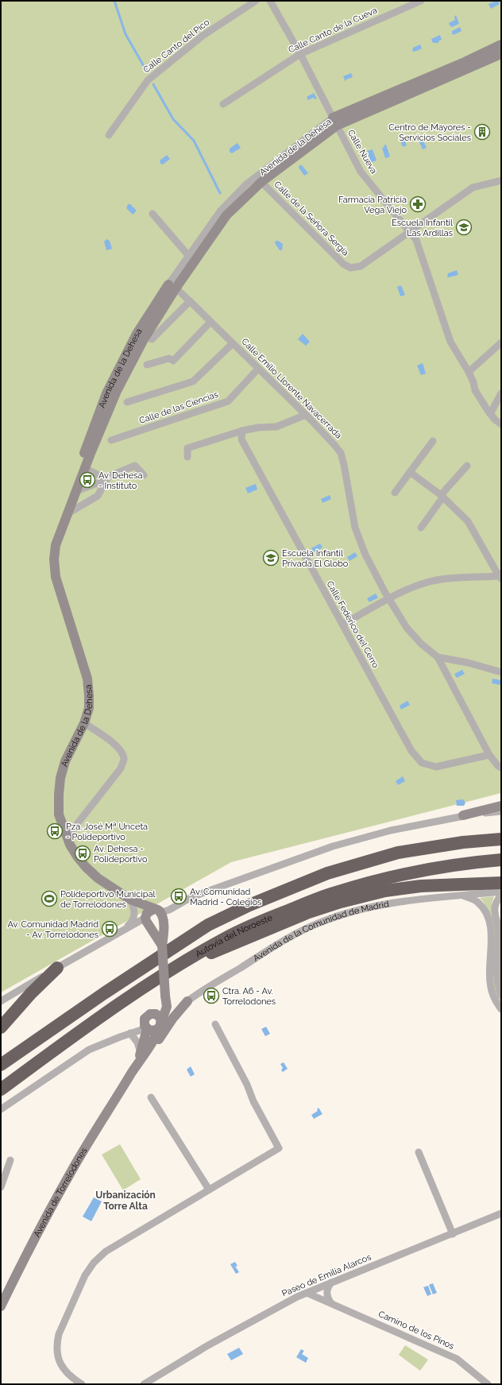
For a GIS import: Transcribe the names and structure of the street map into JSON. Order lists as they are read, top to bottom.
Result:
{
  "streets": {
    "highway": ["Autovía del Noroeste"],
    "street": [
      "Calle Canto de la Cueva",
      "Calle Canto del Pico",
      "Avenida de la Dehesa",
      "Calle Nueva",
      "Calle de la Señora Sergia",
      "Calle Emilio Llorente Navacerrada",
      "Calle de las Ciencias",
      "Calle Federico del Cerro",
      "Avenida de la Comunidad de Madrid",
      "Avenida de Torrelodones",
      "Paseo de Emilia Alarcos",
      "Camino de los Pinos"
    ]
  },
  "crossings": [
    ["Calle Canto de la Cueva", "Calle Nueva"],
    ["Avenida de la Dehesa", "Calle Nueva"],
    ["Avenida de la Dehesa", "Calle de la Señora Sergia"],
    ["Avenida de la Dehesa", "Calle Emilio Llorente Navacerrada"],
    ["Calle Nueva", "Calle de la Señora Sergia"],
    ["Calle Emilio Llorente Navacerrada", "Calle de las Ciencias"],
    ["Avenida de la Comunidad de Madrid", "Avenida de Torrelodones"],
    ["Paseo de Emilia Alarcos", "Camino de los Pinos"]
  ],
  "districts": ["Urbanización Torre Alta"],
  "places": {
    "building": ["Centro de Mayores - Servicios Sociales"],
    "pharmacy": ["Farmacia Patricia Vega Viejo"],
    "school or university": ["Escuela Infantil Las Ardillas", "Escuela Infantil Privada El Globo"],
    "bus stop": [
      "Av. Dehesa - Instituto",
      "Pza. José Mª Unceta - Polideportivo",
      "Av. Dehesa - Polideportivo",
      "Av. Comunidad Madrid - Colegios",
      "Av. Comunidad Madrid - Av. Torrelodones",
      "Ctra. A6 - Av. Torrelodones"
    ],
    "sports": ["Polideportivo Municipal de Torrelodones"]
  }
}
